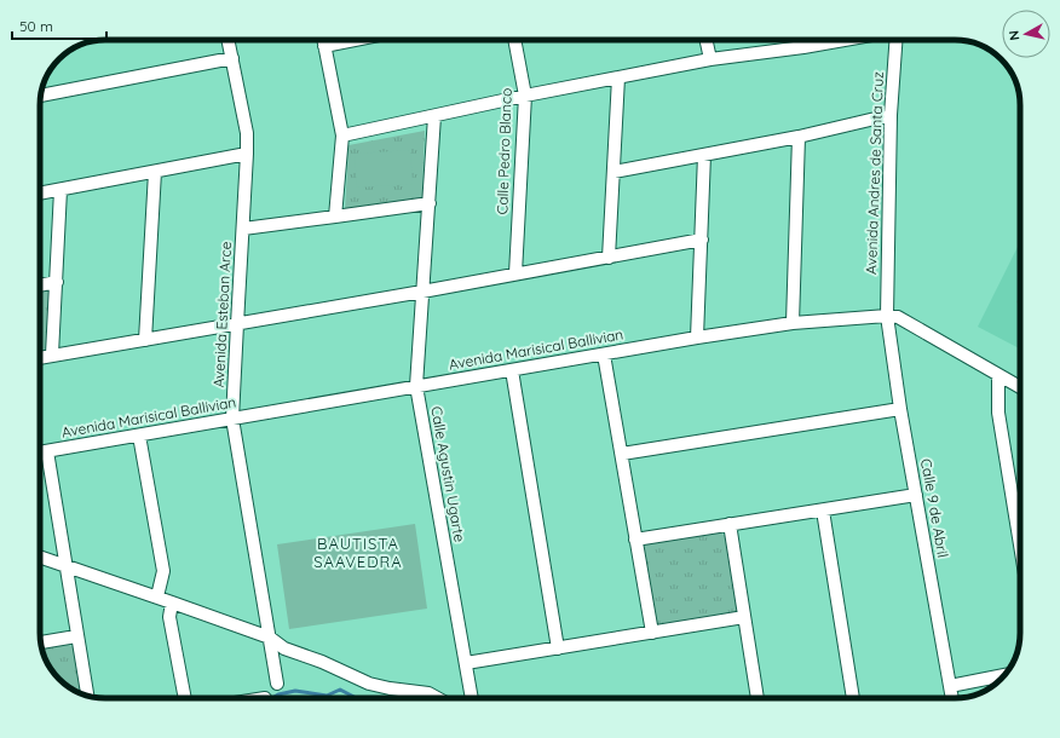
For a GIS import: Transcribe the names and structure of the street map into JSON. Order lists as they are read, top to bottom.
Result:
{
  "streets": {
    "street": [
      "Calle Pedro Blanco",
      "Avenida Andres de Santa Cruz",
      "Avenida Esteban Arce",
      "Avenida Marisical Ballivian",
      "Calle Agustin Ugarte",
      "Calle 9 de Abril"
    ]
  },
  "crossings": [
    ["Avenida Andres de Santa Cruz", "Avenida Marisical Ballivian"],
    ["Avenida Andres de Santa Cruz", "Calle 9 de Abril"],
    ["Avenida Esteban Arce", "Avenida Marisical Ballivian"],
    ["Avenida Marisical Ballivian", "Calle Agustin Ugarte"],
    ["Avenida Marisical Ballivian", "Calle 9 de Abril"]
  ],
  "districts": ["BAUTISTA SAAVEDRA"],
  "scale_bar": "50 m",
  "north": "left"
}
